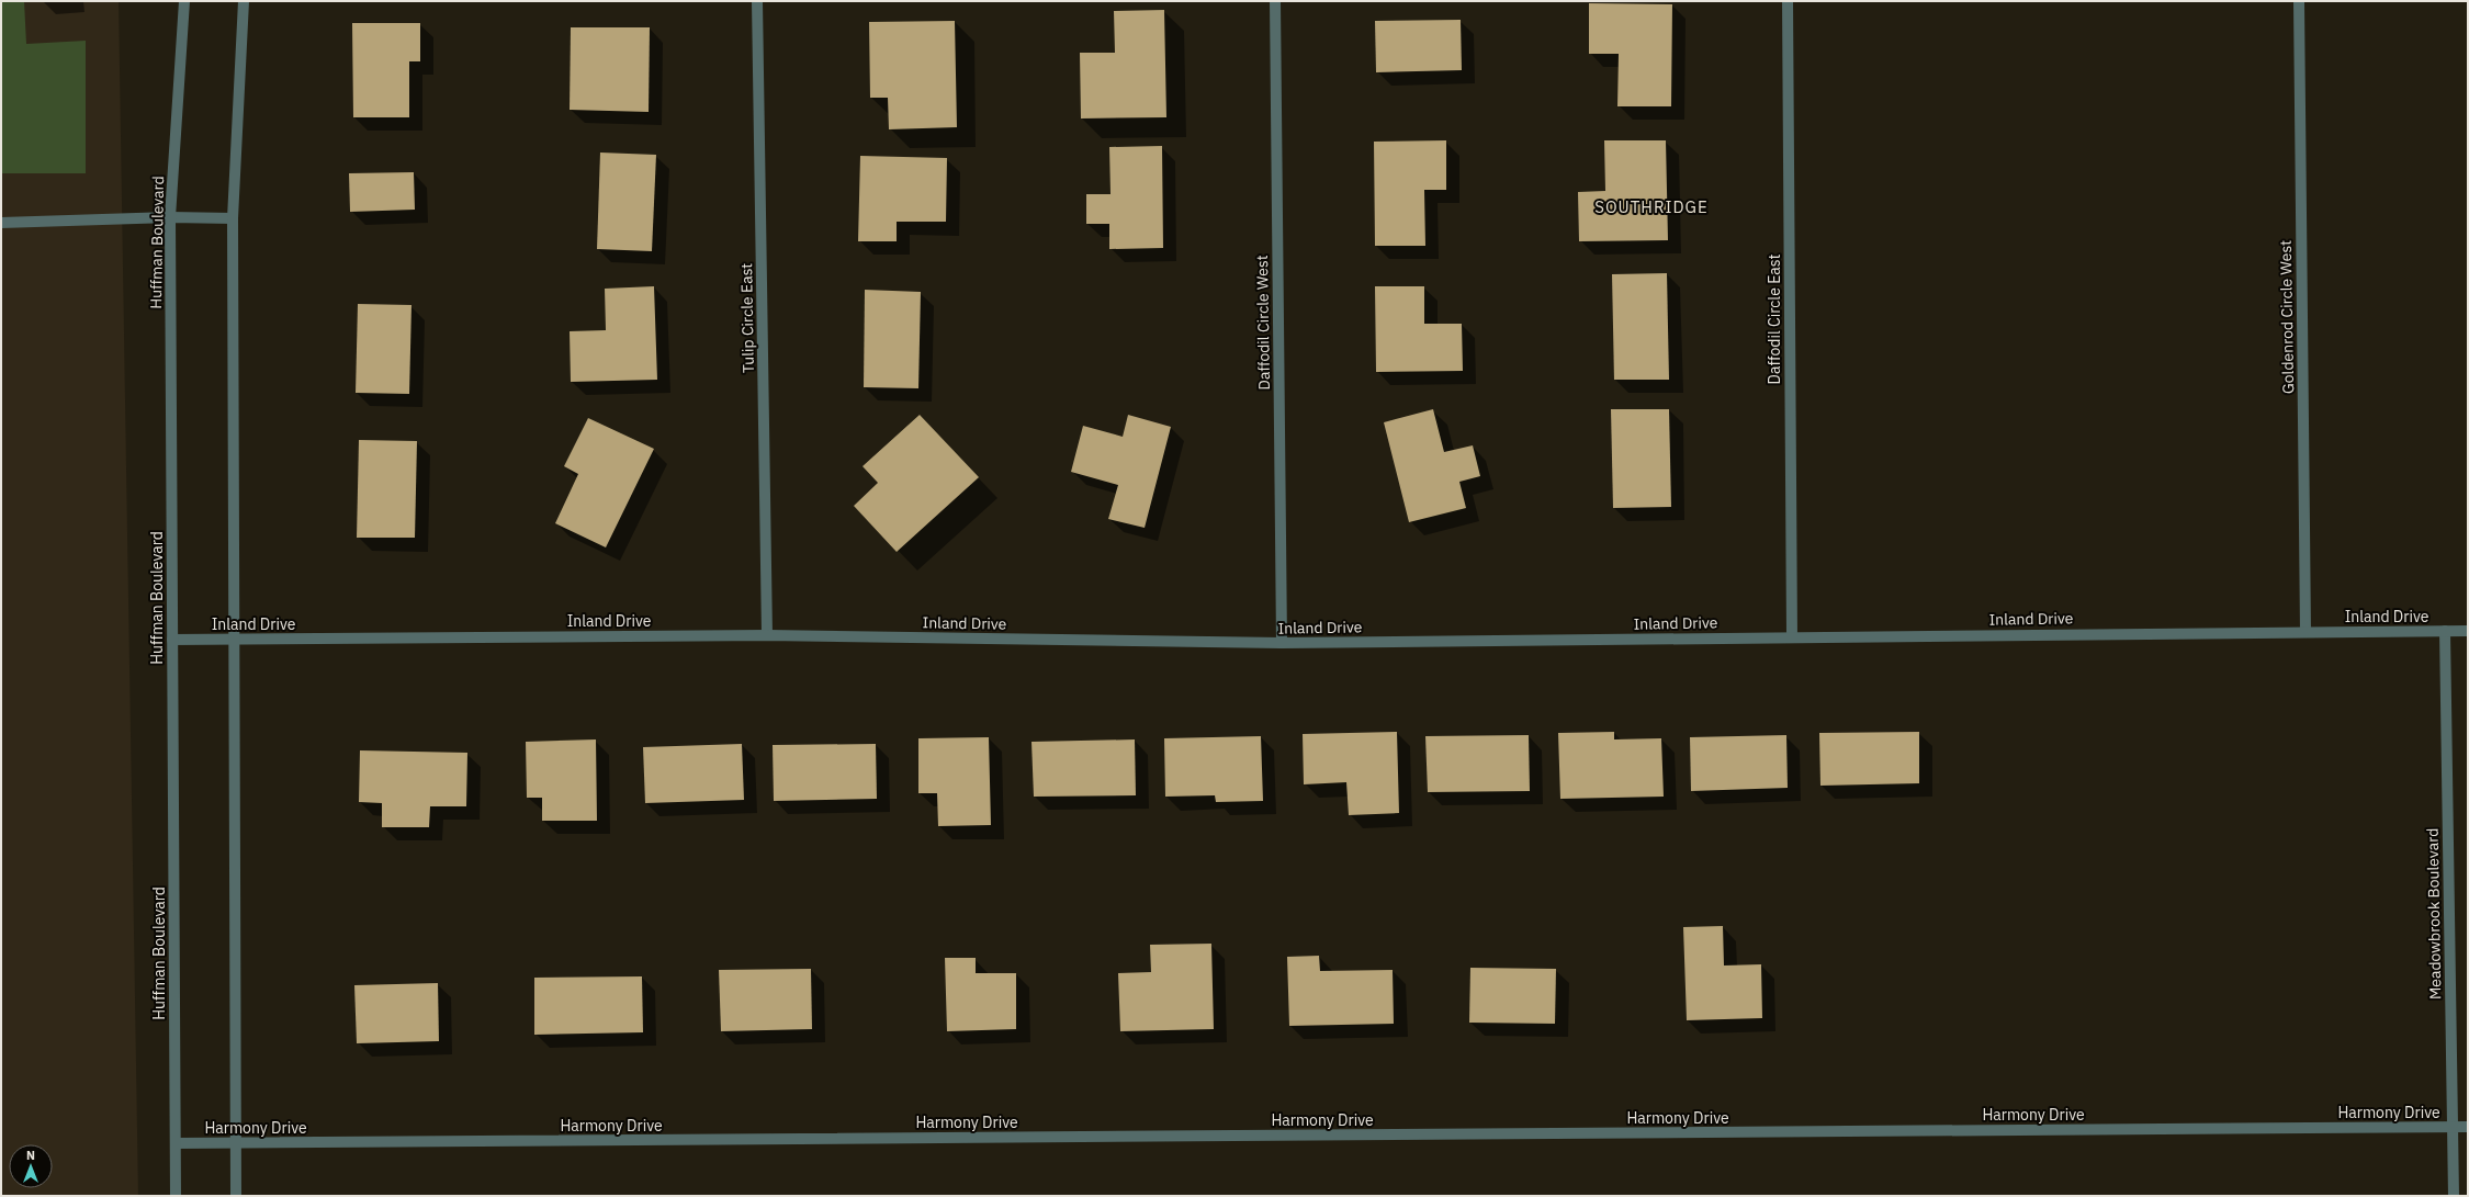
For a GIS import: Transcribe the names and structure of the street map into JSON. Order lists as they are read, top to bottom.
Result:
{
  "streets": {
    "street": [
      "Huffman Boulevard",
      "Goldenrod Circle West",
      "Tulip Circle East",
      "Daffodil Circle East",
      "Daffodil Circle West",
      "Inland Drive",
      "Meadowbrook Boulevard",
      "Harmony Drive"
    ]
  },
  "crossings": [
    ["Huffman Boulevard", "Inland Drive"],
    ["Huffman Boulevard", "Harmony Drive"],
    ["Goldenrod Circle West", "Inland Drive"],
    ["Tulip Circle East", "Inland Drive"],
    ["Daffodil Circle East", "Inland Drive"],
    ["Daffodil Circle West", "Inland Drive"],
    ["Inland Drive", "Meadowbrook Boulevard"],
    ["Meadowbrook Boulevard", "Harmony Drive"]
  ],
  "districts": ["SOUTHRIDGE"],
  "north": "top"
}
